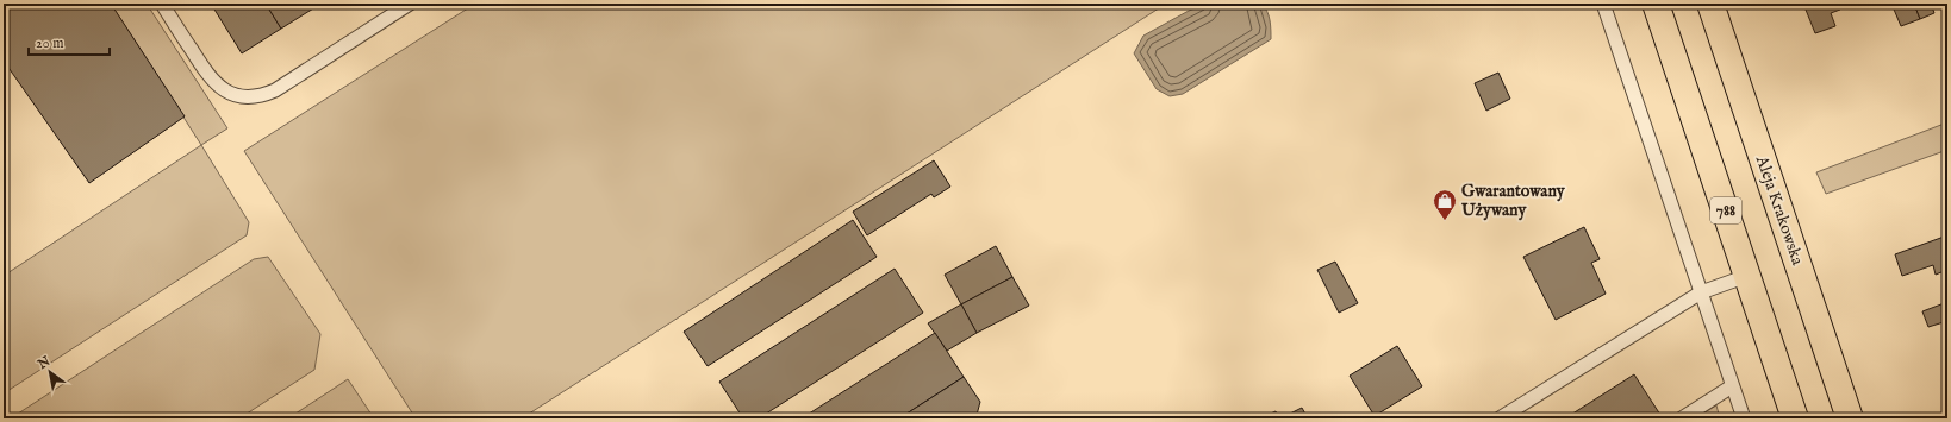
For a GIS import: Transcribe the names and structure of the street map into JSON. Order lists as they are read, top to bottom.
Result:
{
  "streets": {
    "main road": ["788", "Aleja Krakowska"]
  },
  "places": {
    "shop": ["Gwarantowany Używany"]
  },
  "scale_bar": "20 m",
  "north": "top left"
}
